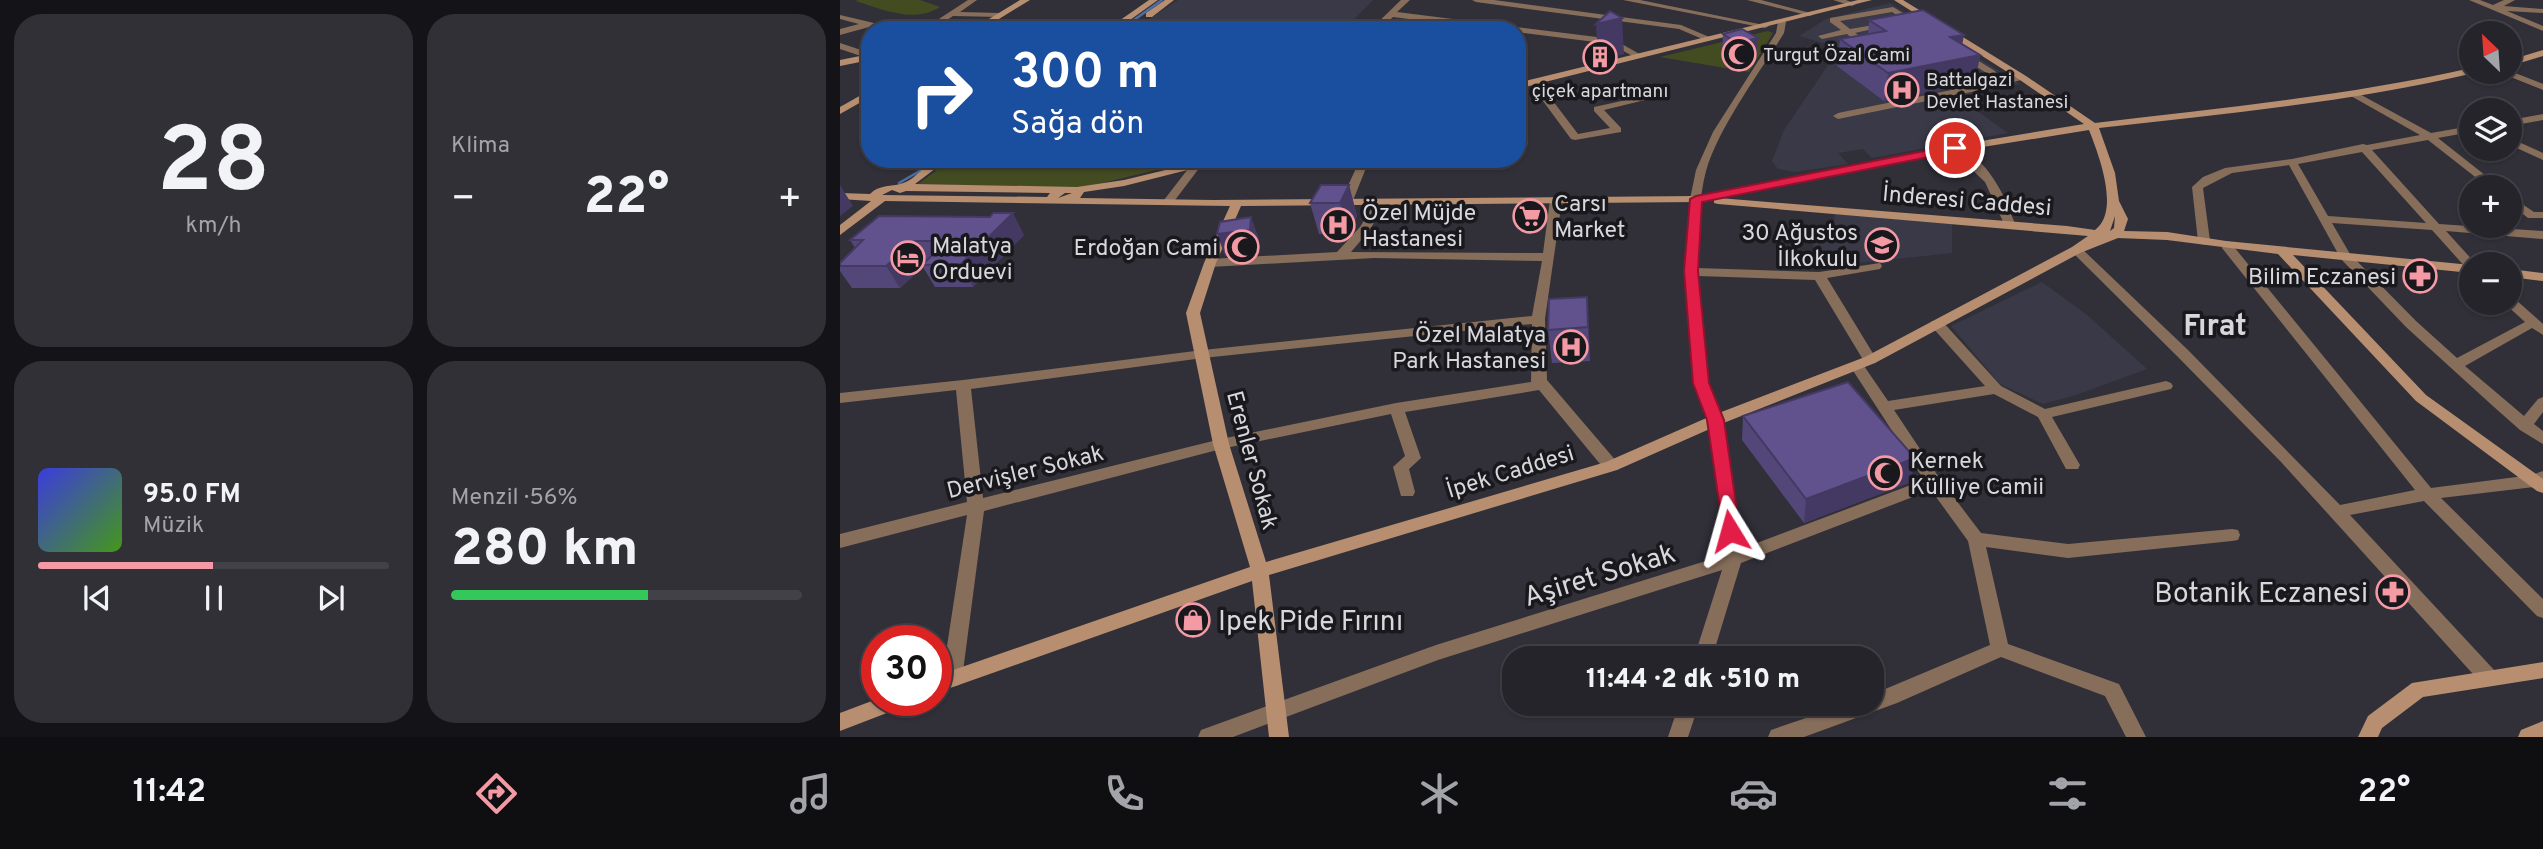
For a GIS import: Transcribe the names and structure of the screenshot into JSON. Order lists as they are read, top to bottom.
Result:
{
  "streets": {
    "main road": ["İnderesi Caddesi", "Erenler Sokak", "İpek Caddesi"],
    "street": ["Dervişler Sokak", "Aşiret Sokak"]
  },
  "crossings": [
    ["Erenler Sokak", "Dervişler Sokak"],
    ["Erenler Sokak", "İpek Caddesi"],
    ["Erenler Sokak", "Aşiret Sokak"]
  ],
  "districts": ["Fırat"],
  "places": {
    "mosque": ["Turgut Özal Cami", "Erdoğan Cami", "Kernek Külliye Camii"],
    "building": ["çiçek apartmanı"],
    "hospital": ["Battalgazi Devlet Hastanesi", "Özel Müjde Hastanesi", "Özel Malatya Park Hastanesi"],
    "supermarket": ["Carsı Market"],
    "school or university": ["30 Ağustos İlkokulu"],
    "hotel": ["Malatya Orduevi"],
    "pharmacy": ["Bilim Eczanesi", "Botanik Eczanesi"],
    "shop": ["Ipek Pide Fırını"]
  },
  "north": "top left",
  "page": {
    "tile": [
      ["28", "km/h"],
      "Klima",
      ["Menzil · 56%", "280 km"]
    ],
    "map_buttons": ["+", "−"],
    "turn": ["300 m", "Sağa dön"],
    "heat": ["−", "22°", "+"],
    "song": ["95.0 FM", "Müzik"],
    "limit": "30",
    "trip": "11:44 · 2 dk · 510 m",
    "tabs": ["11:42", "22°"]
  }
}
